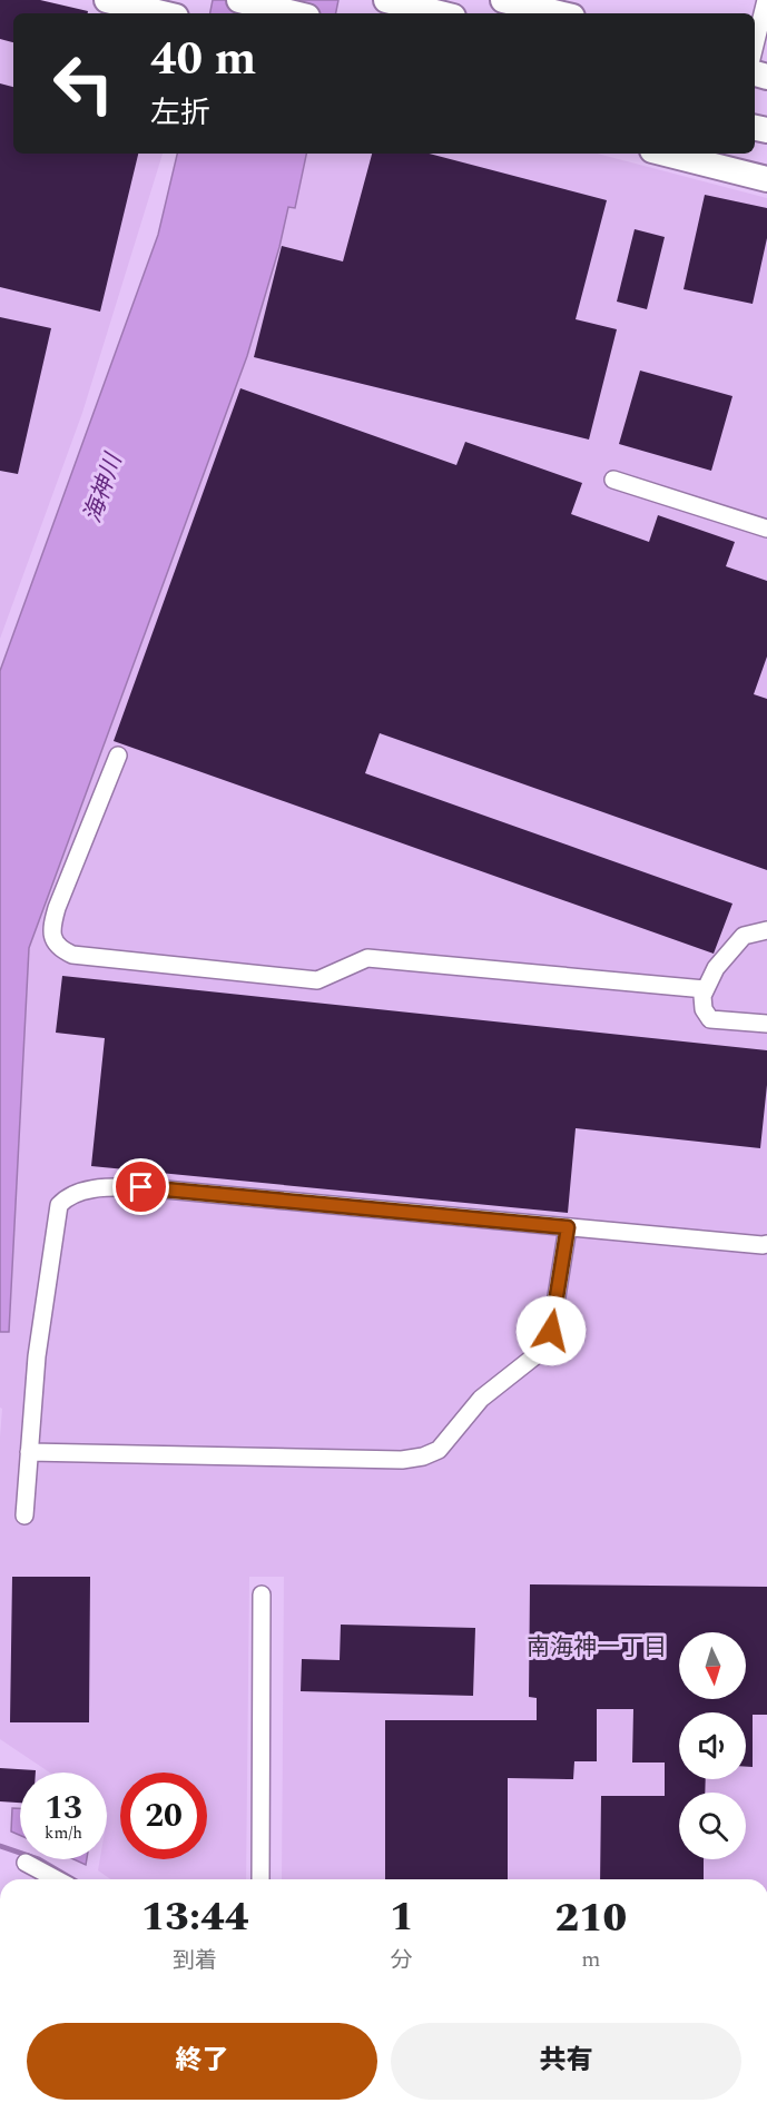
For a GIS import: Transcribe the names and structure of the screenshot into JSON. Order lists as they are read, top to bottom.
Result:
{
  "districts": ["南海神一丁目"],
  "water": ["海神川"],
  "north": "bottom",
  "page": {
    "turn": ["40 m", "左折"],
    "speed": "13 km/h",
    "limit": "20",
    "eta": [
      "13:44",
      "到着",
      "1",
      "分",
      "210",
      "m"
    ],
    "buttons": ["終了", "共有"]
  }
}
